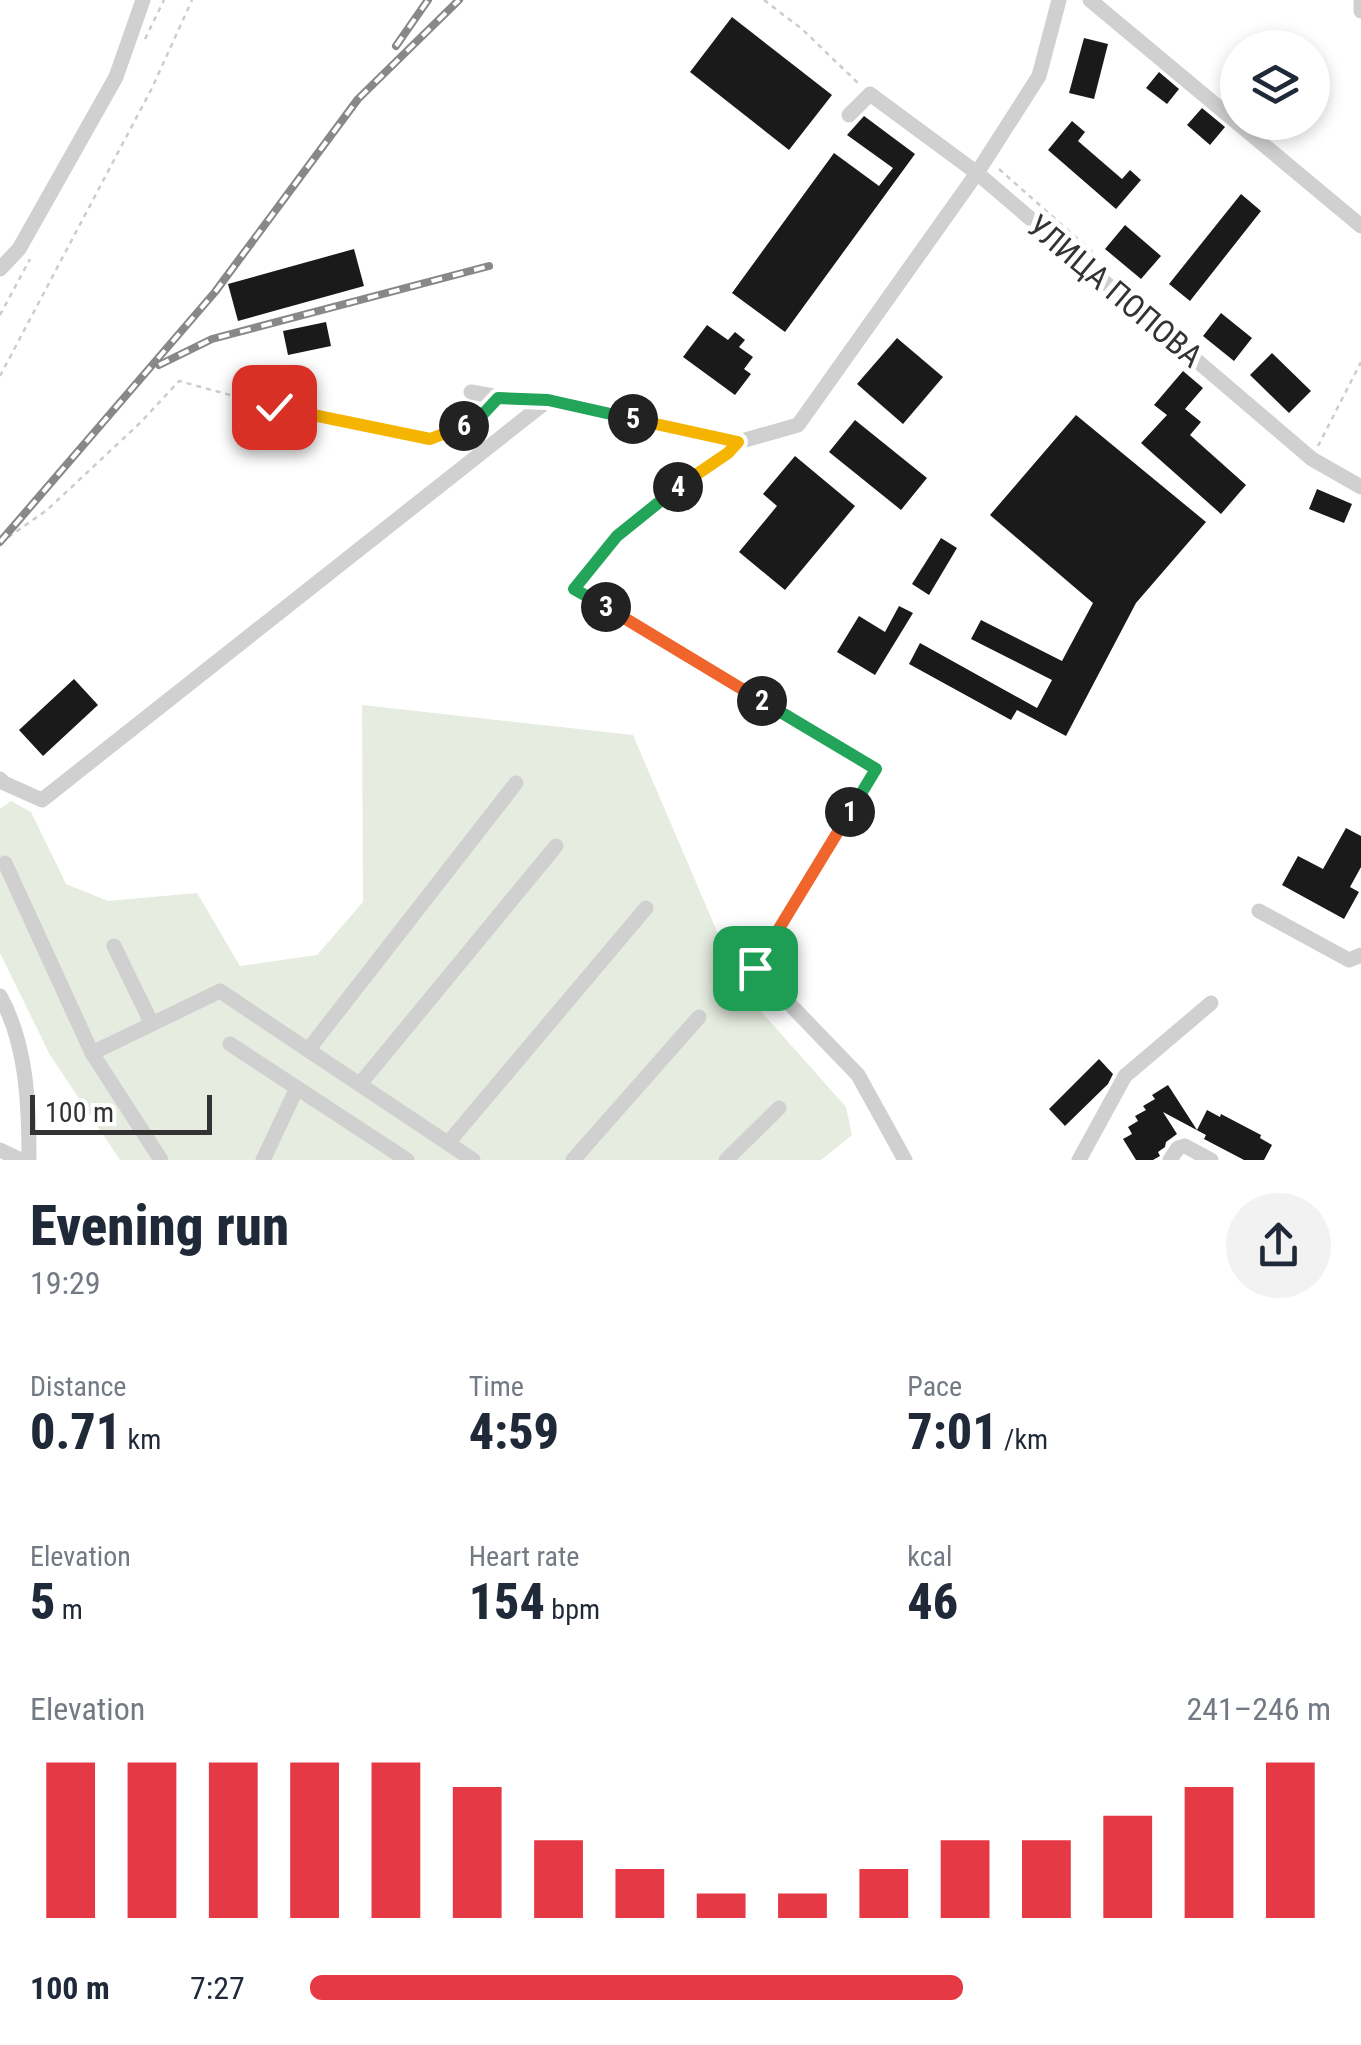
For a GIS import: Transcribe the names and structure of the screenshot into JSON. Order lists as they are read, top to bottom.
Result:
{
  "streets": {
    "street": ["УЛИЦА ПОПОВА"]
  },
  "scale_bar": "100 m",
  "page": {
    "pins": [
      "5",
      "6",
      "4",
      "3",
      "2",
      "1"
    ],
    "scale": "100 m",
    "heading": ["Evening run", "19:29"],
    "stats": [
      ["Distance", "0.71 km"],
      ["Time", "4:59"],
      ["Pace", "7:01 /km"],
      ["Elevation", "5 m"],
      ["Heart rate", "154 bpm"],
      ["kcal", "46"]
    ],
    "chart": ["Elevation", "241–246 m"],
    "list": [
      {
        "name": "100 m",
        "note": "7:27"
      }
    ]
  }
}
